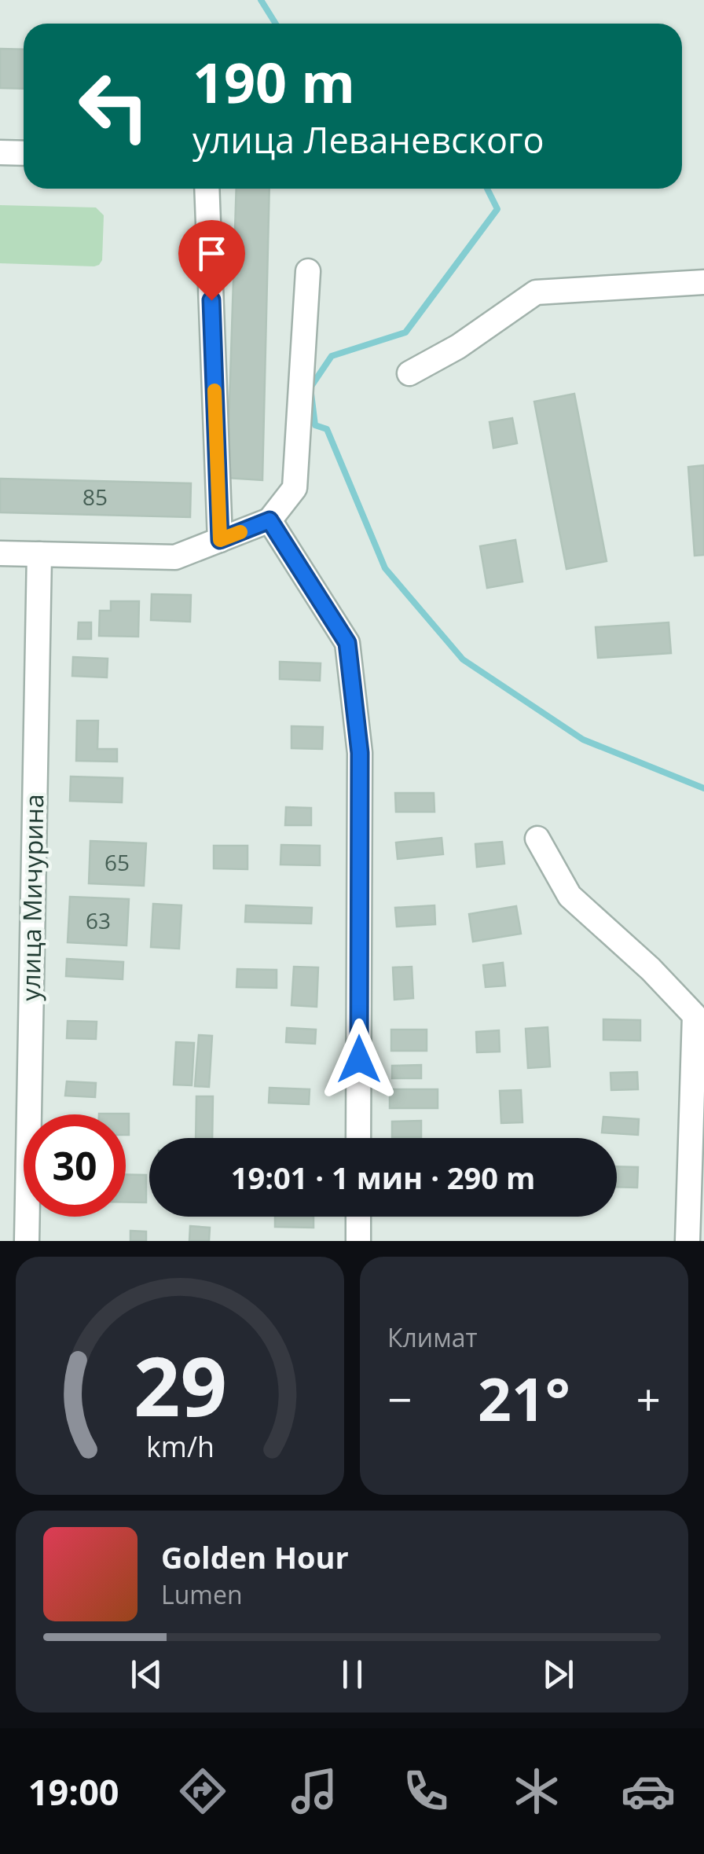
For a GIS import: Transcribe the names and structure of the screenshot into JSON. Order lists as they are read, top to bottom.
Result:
{
  "streets": {
    "street": ["улица Мичурина"]
  },
  "house_numbers": ["85", "65", "63"],
  "page": {
    "turn": ["190 m", "улица Леваневского"],
    "limit": "30",
    "trip": "19:01 · 1 мин · 290 m",
    "tile": "Климат",
    "heat": ["−", "21°", "+"],
    "song": ["Golden Hour", "Lumen"],
    "tabs": "19:00",
    "gauge": ["29", "km/h"]
  }
}
